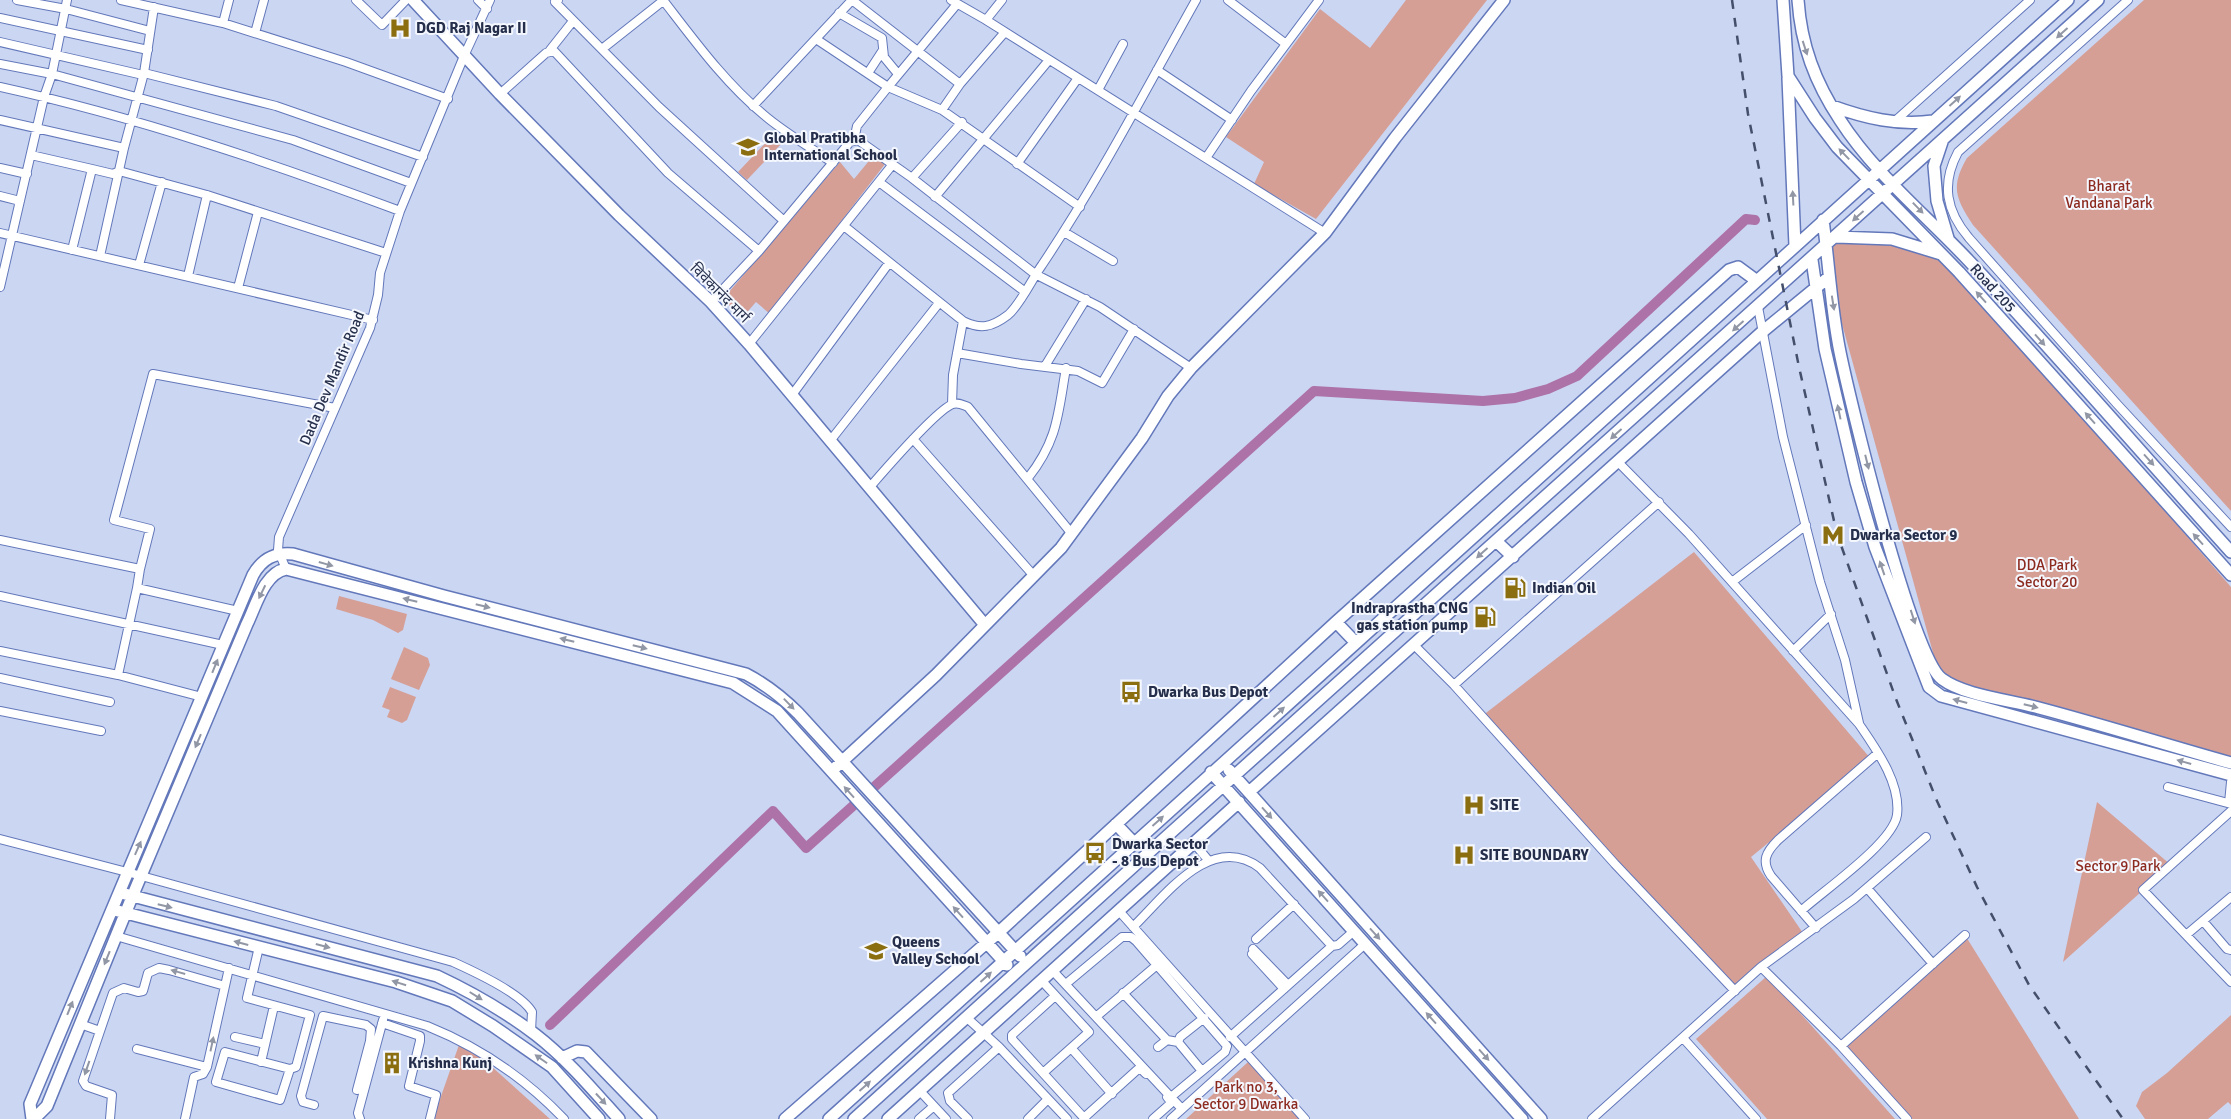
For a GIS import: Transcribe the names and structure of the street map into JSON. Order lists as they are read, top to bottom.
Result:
{
  "streets": {
    "main road": ["Road 205", "विवेकानंद मार्ग"],
    "street": ["Dada Dev Mandir Road"]
  },
  "crossings": [
    ["विवेकानंद मार्ग", "Dada Dev Mandir Road"]
  ],
  "parks": [
    "Bharat Vandana Park",
    "DDA Park Sector 20",
    "Sector 9 Park",
    "Park no 3, Sector 9 Dwarka"
  ],
  "places": {
    "hospital": ["DGD Raj Nagar II", "SITE", "SITE BOUNDARY"],
    "school or university": ["Global Pratibha International School", "Queens Valley School"],
    "metro station": ["Dwarka Sector 9"],
    "fuel station": ["Indian Oil", "Indraprastha CNG gas station pump"],
    "bus stop": ["Dwarka Bus Depot", "Dwarka Sector - 8 Bus Depot"],
    "building": ["Krishna Kunj"]
  }
}
